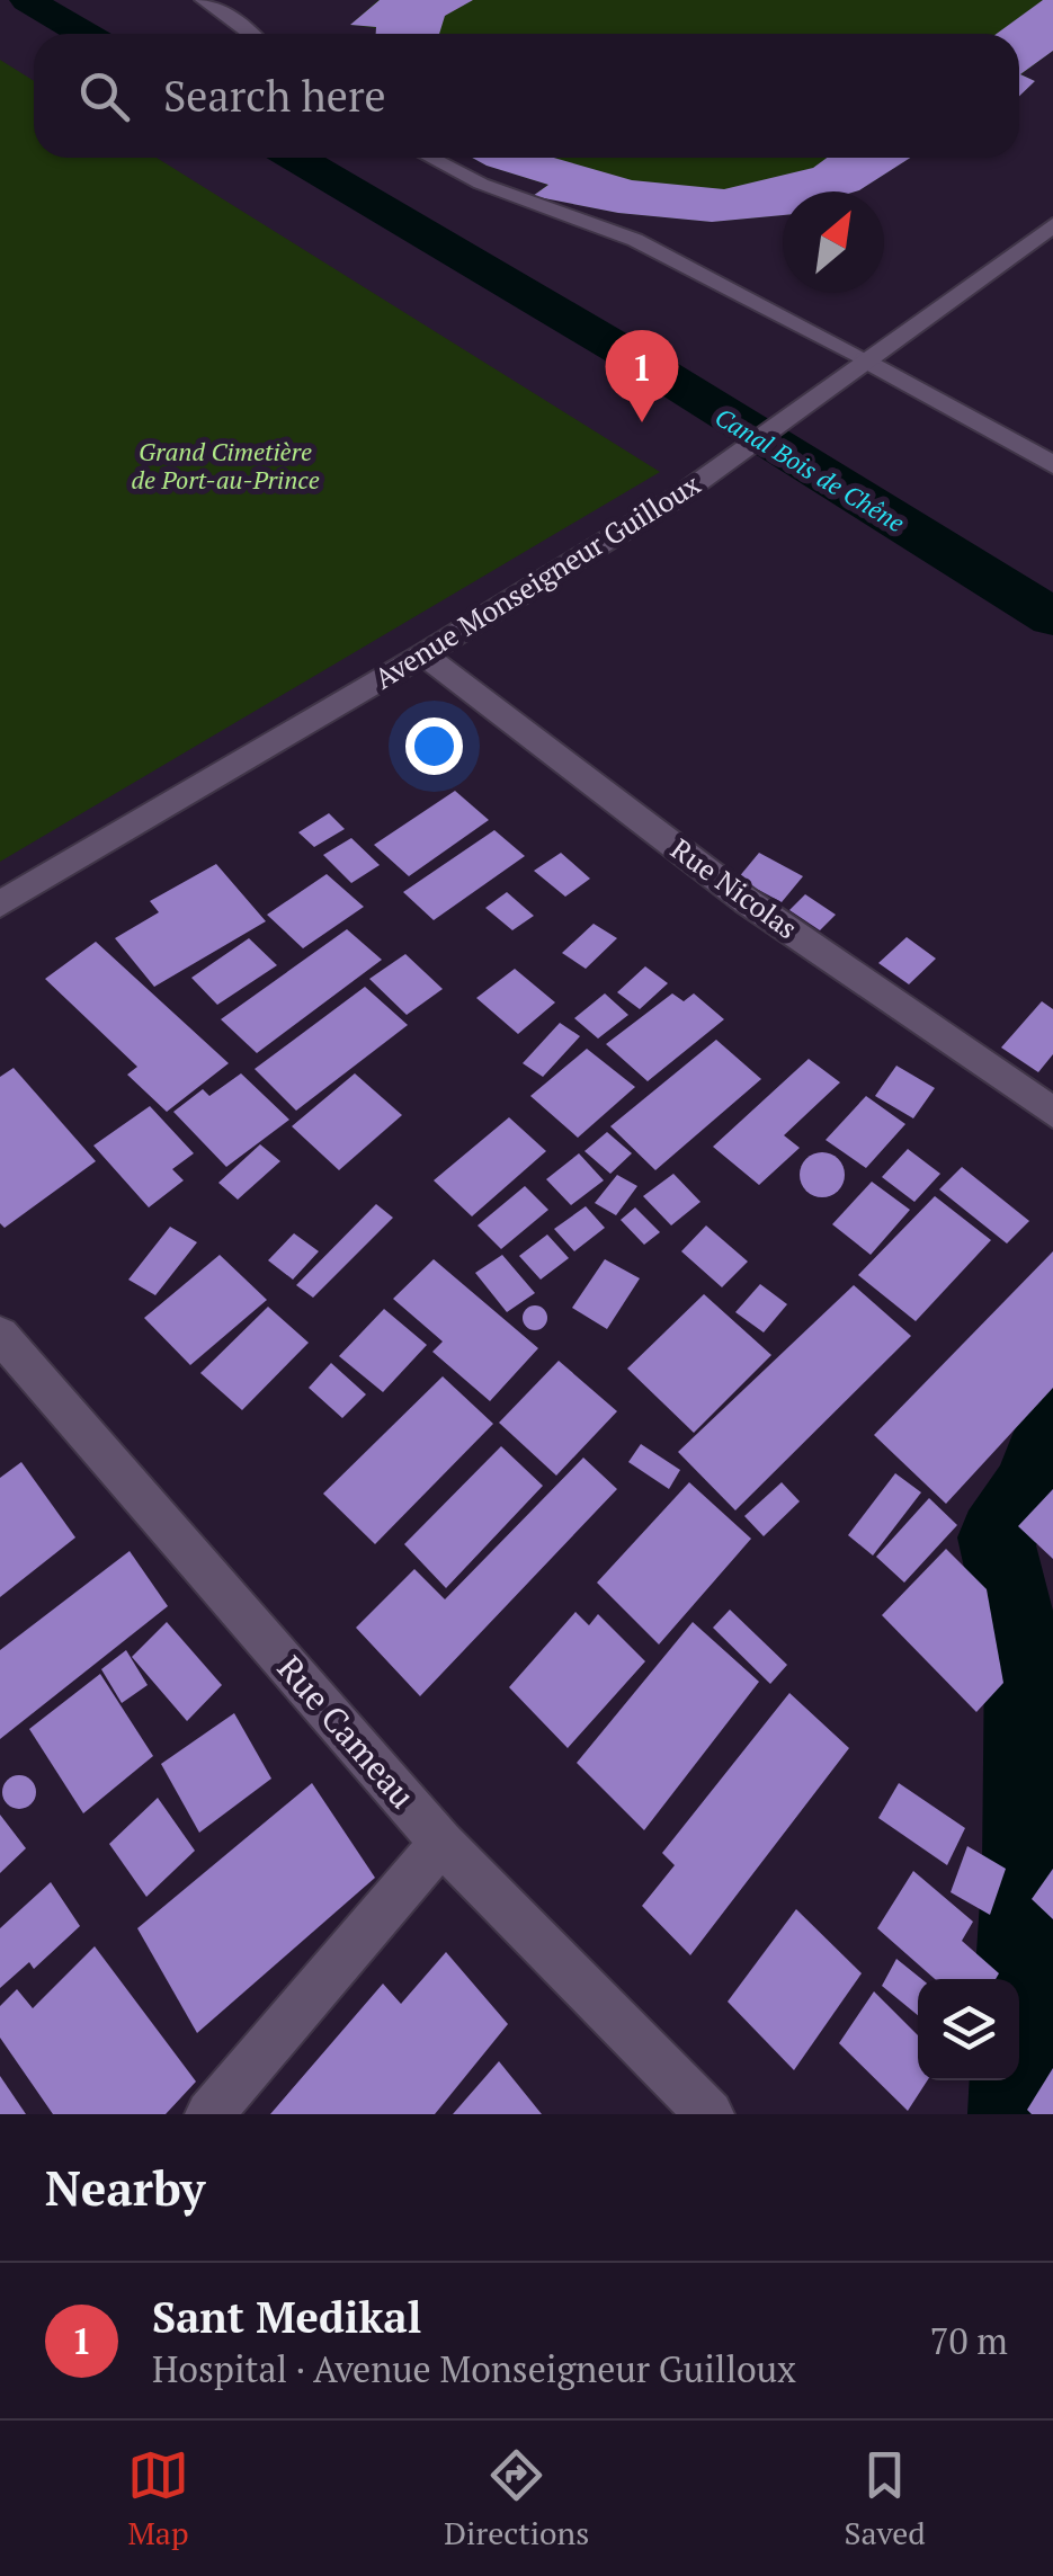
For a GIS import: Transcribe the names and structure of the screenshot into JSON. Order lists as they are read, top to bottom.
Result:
{
  "streets": {
    "street": ["Avenue Monseigneur Guilloux", "Rue Nicolas", "Rue Cameau"]
  },
  "crossings": [
    ["Avenue Monseigneur Guilloux", "Rue Nicolas"]
  ],
  "water": ["Canal Bois de Chêne"],
  "parks": ["Grand Cimetière de Port-au-Prince"],
  "north": "top right",
  "page": {
    "search": "Search here",
    "pins": "1",
    "heading": "Nearby",
    "list": [
      {
        "mark": "1",
        "name": "Sant Medikal",
        "note": "Hospital · Avenue Monseigneur Guilloux",
        "value": "70 m"
      }
    ],
    "nav": ["Map", "Directions", "Saved"]
  }
}
